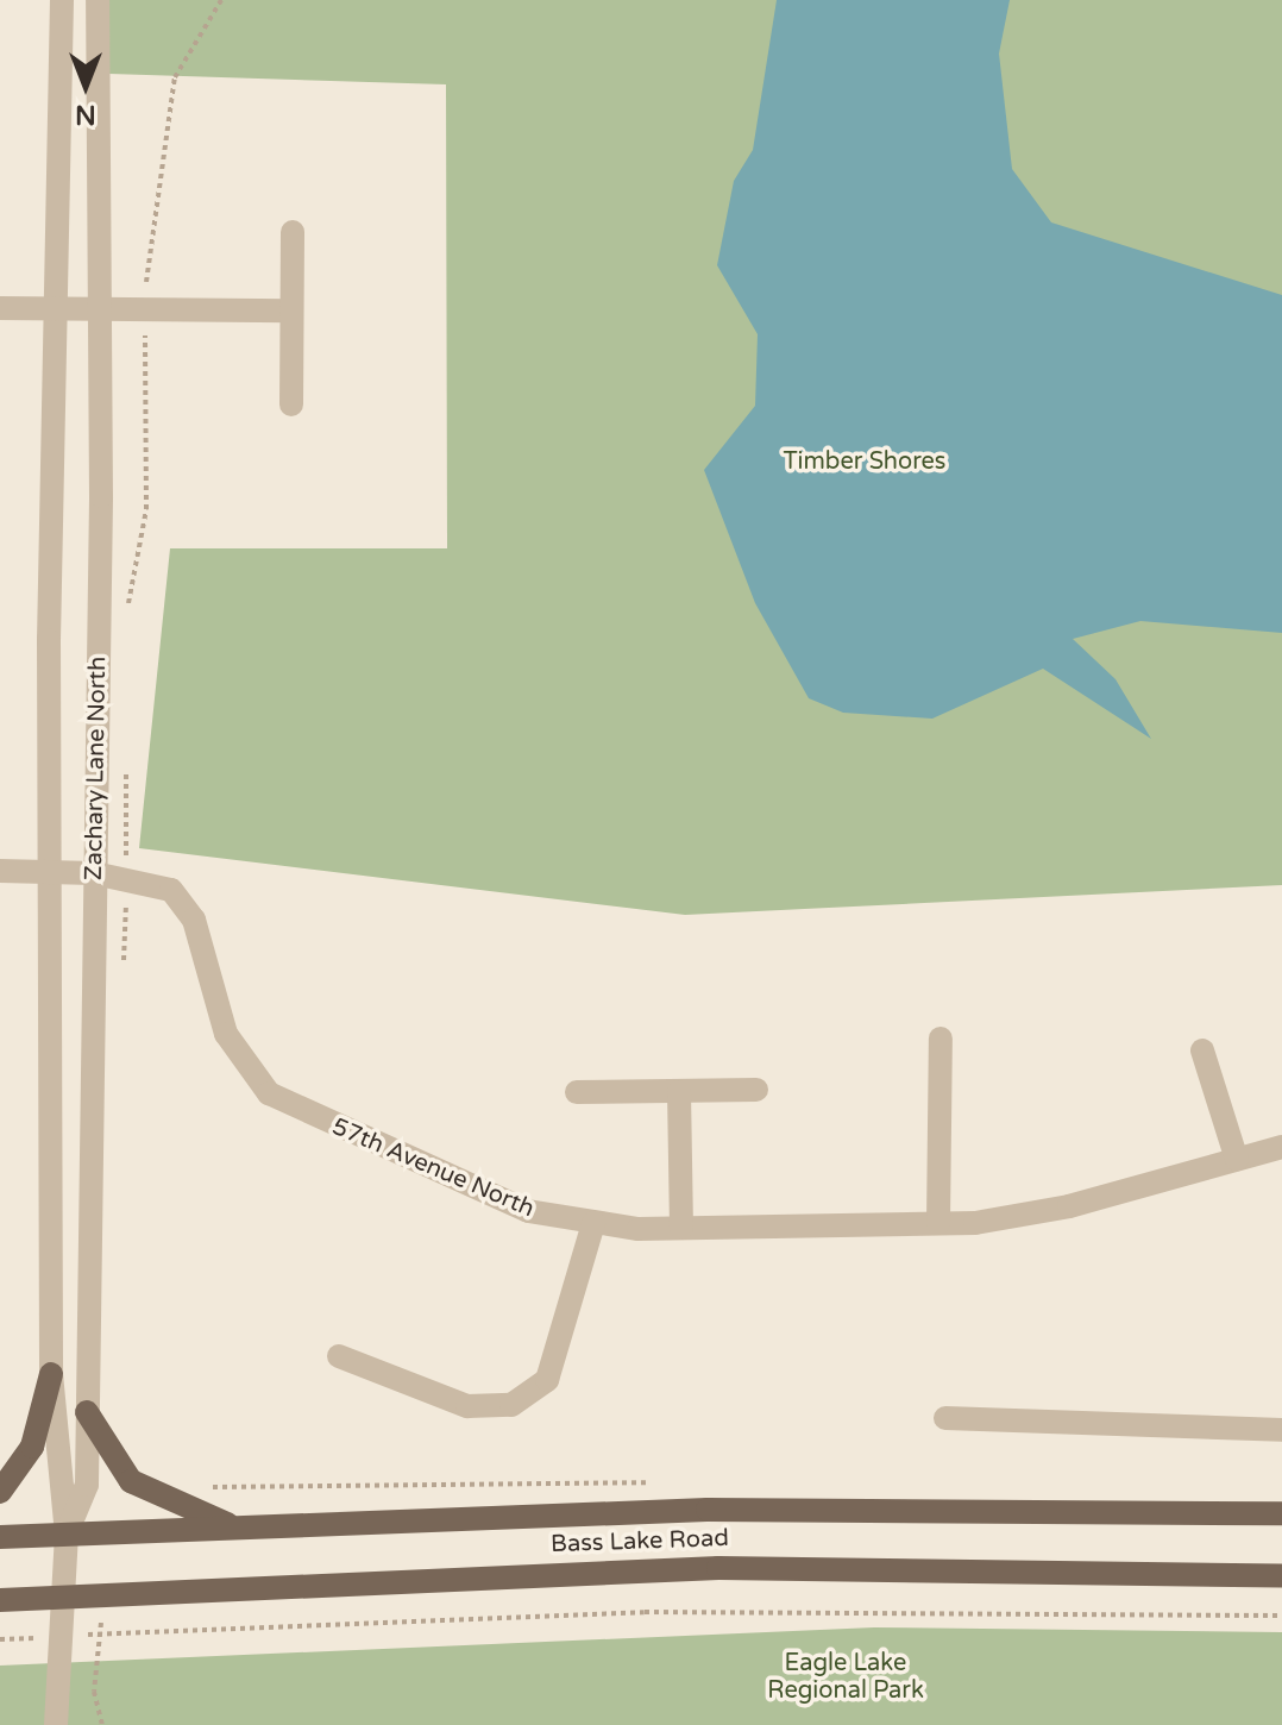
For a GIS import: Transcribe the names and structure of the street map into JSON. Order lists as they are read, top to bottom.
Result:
{
  "streets": {
    "main road": ["Bass Lake Road"],
    "street": ["Zachary Lane North", "57th Avenue North"]
  },
  "crossings": [
    ["Zachary Lane North", "57th Avenue North"],
    ["Zachary Lane North", "Bass Lake Road"]
  ],
  "parks": ["Timber Shores", "Eagle Lake Regional Park"],
  "north": "bottom"
}
